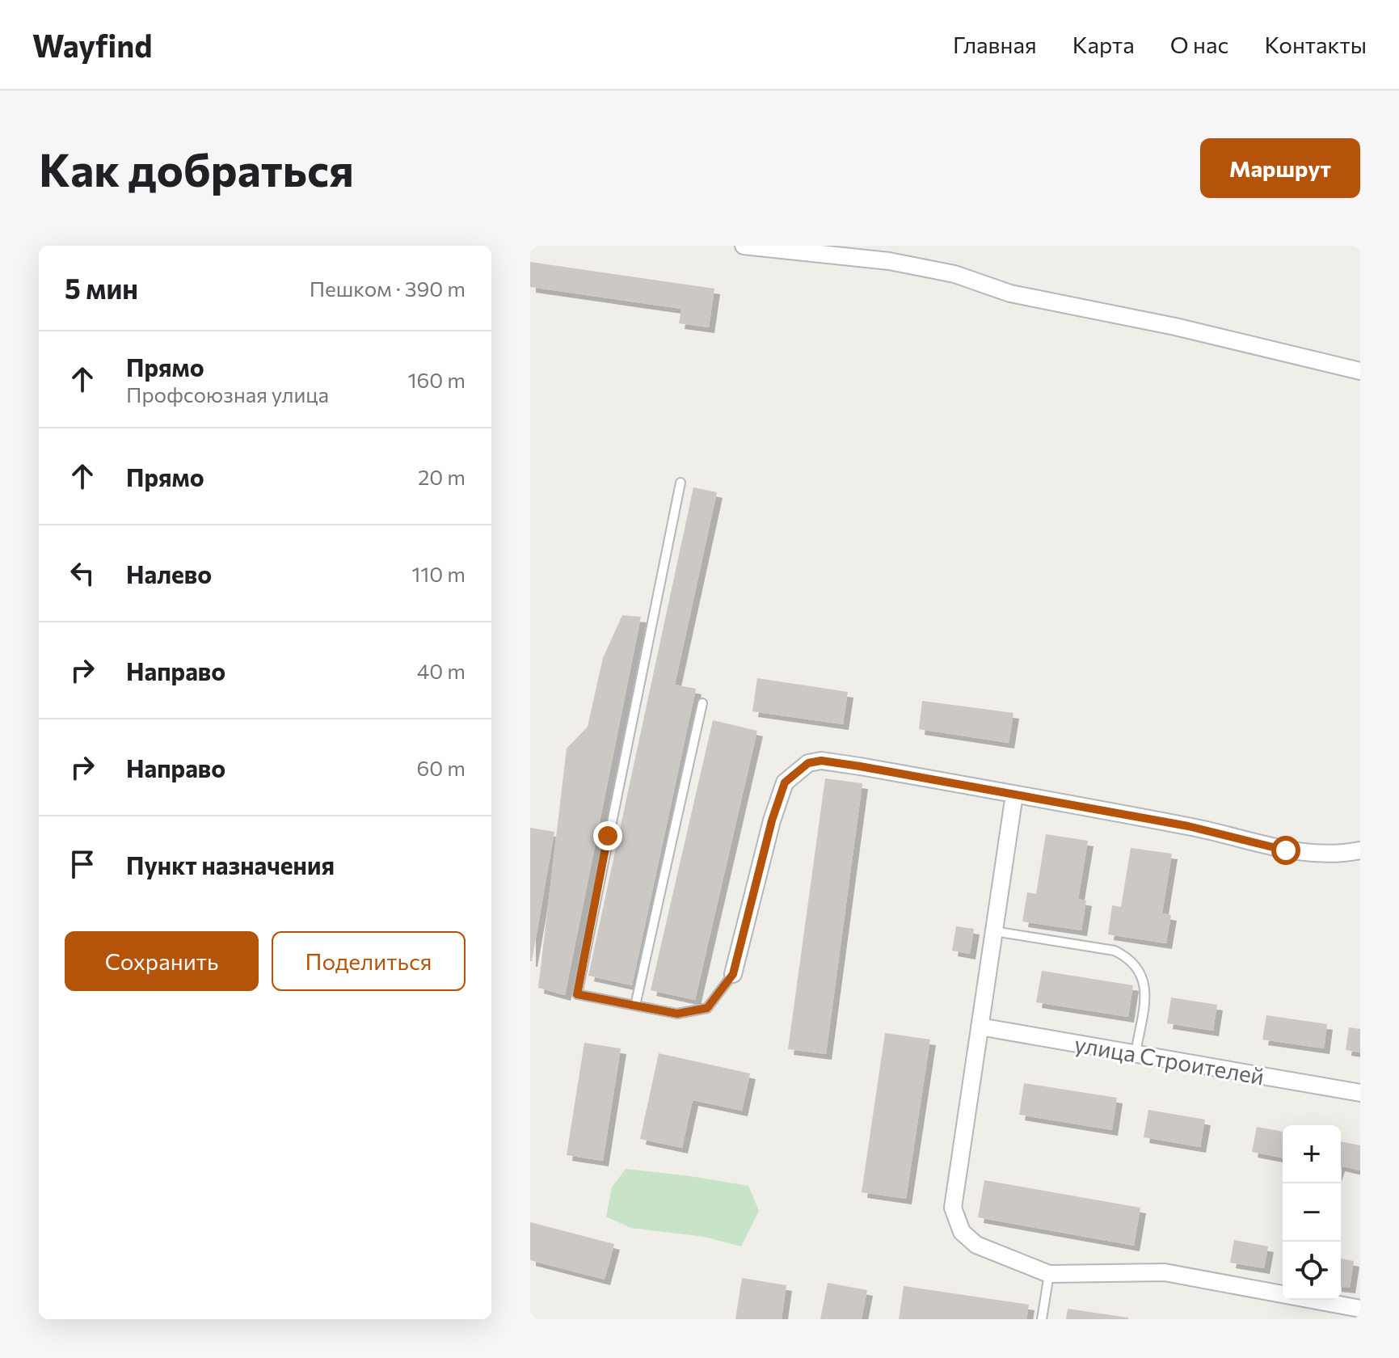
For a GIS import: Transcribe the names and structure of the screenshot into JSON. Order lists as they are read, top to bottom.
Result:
{
  "streets": {
    "street": ["улица Строителей"]
  },
  "page": {
    "header": "Wayfind",
    "nav": [
      "Главная",
      "Карта",
      "О нас",
      "Контакты"
    ],
    "buttons": [
      "Маршрут",
      ["Сохранить", "Поделиться"]
    ],
    "title": "Как добраться",
    "heading": ["5 мин", "Пешком · 390 m"],
    "list": [
      ["Прямо", "Профсоюзная улица", "160 m"],
      ["Прямо", "20 m"],
      ["Налево", "110 m"],
      ["Направо", "40 m"],
      ["Направо", "60 m"],
      "Пункт назначения"
    ],
    "map_buttons": ["+", "−"]
  }
}
